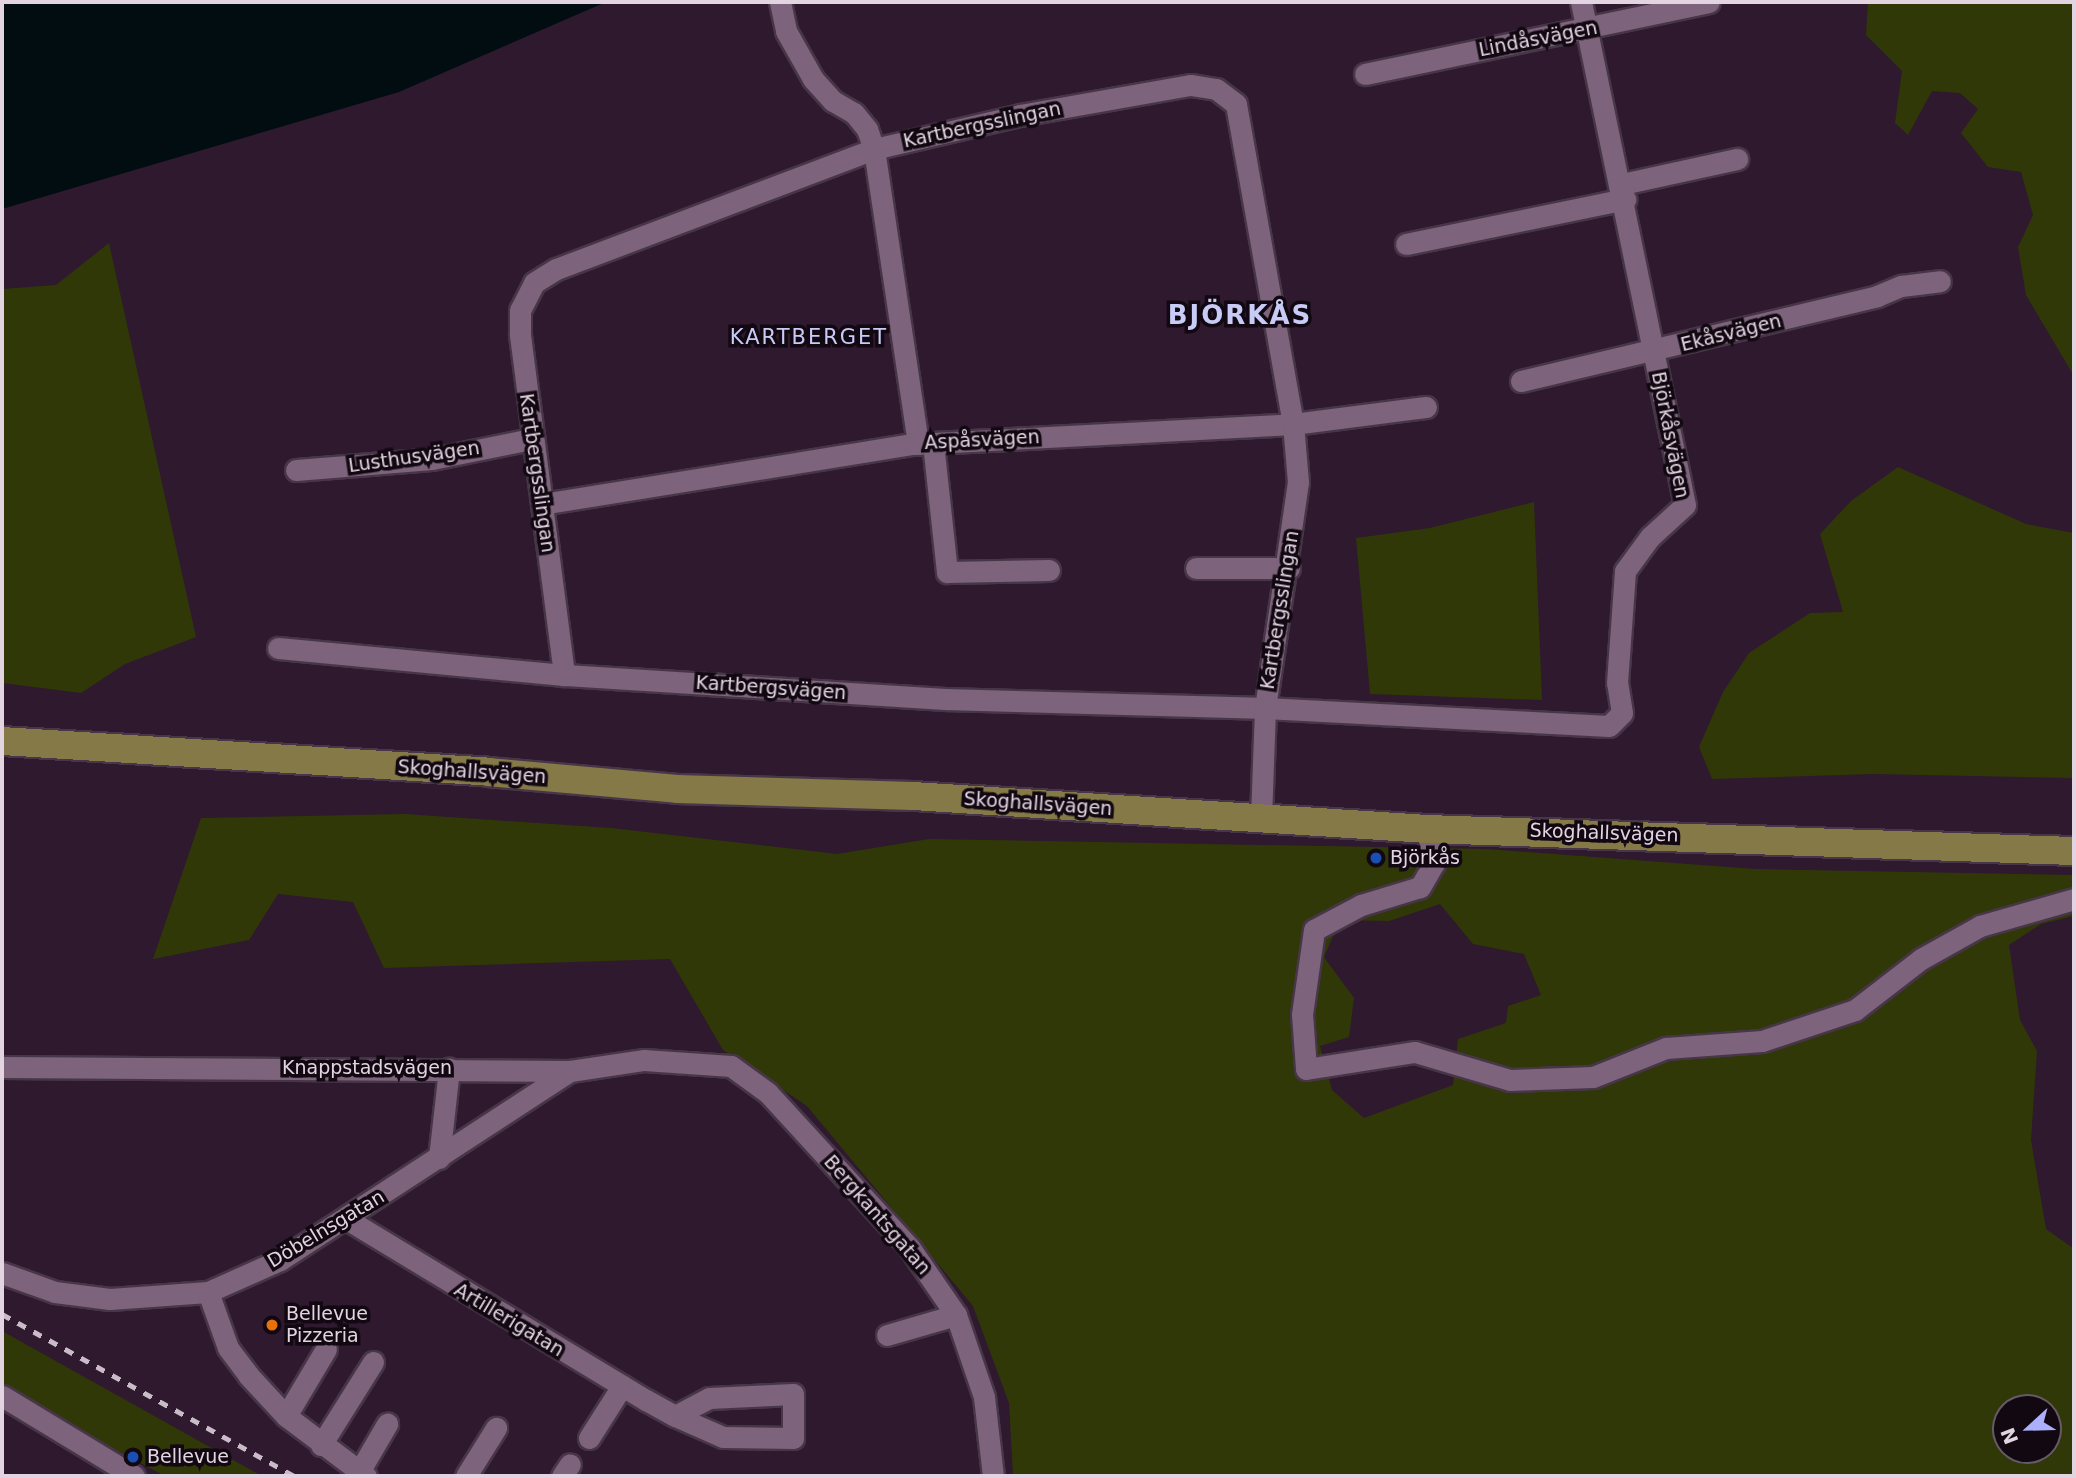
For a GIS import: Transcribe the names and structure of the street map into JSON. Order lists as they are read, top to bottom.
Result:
{
  "streets": {
    "main road": ["Skoghallsvägen"],
    "street": [
      "Lindåsvägen",
      "Kartbergsslingan",
      "Ekåsvägen",
      "Björkåsvägen",
      "Aspåsvägen",
      "Lusthusvägen",
      "Kartbergsvägen",
      "Knappstadsvägen",
      "Bergkantsgatan",
      "Döbelnsgatan",
      "Artillerigatan"
    ]
  },
  "crossings": [
    ["Lindåsvägen", "Björkåsvägen"],
    ["Kartbergsslingan", "Björkåsvägen"],
    ["Kartbergsslingan", "Aspåsvägen"],
    ["Kartbergsslingan", "Lusthusvägen"],
    ["Kartbergsslingan", "Kartbergsvägen"],
    ["Ekåsvägen", "Björkåsvägen"],
    ["Björkåsvägen", "Kartbergsvägen"],
    ["Knappstadsvägen", "Bergkantsgatan"],
    ["Knappstadsvägen", "Döbelnsgatan"],
    ["Döbelnsgatan", "Artillerigatan"]
  ],
  "districts": ["BJÖRKÅS", "KARTBERGET"],
  "places": ["Björkås", "Bellevue Pizzeria", "Bellevue"],
  "north": "left"
}
